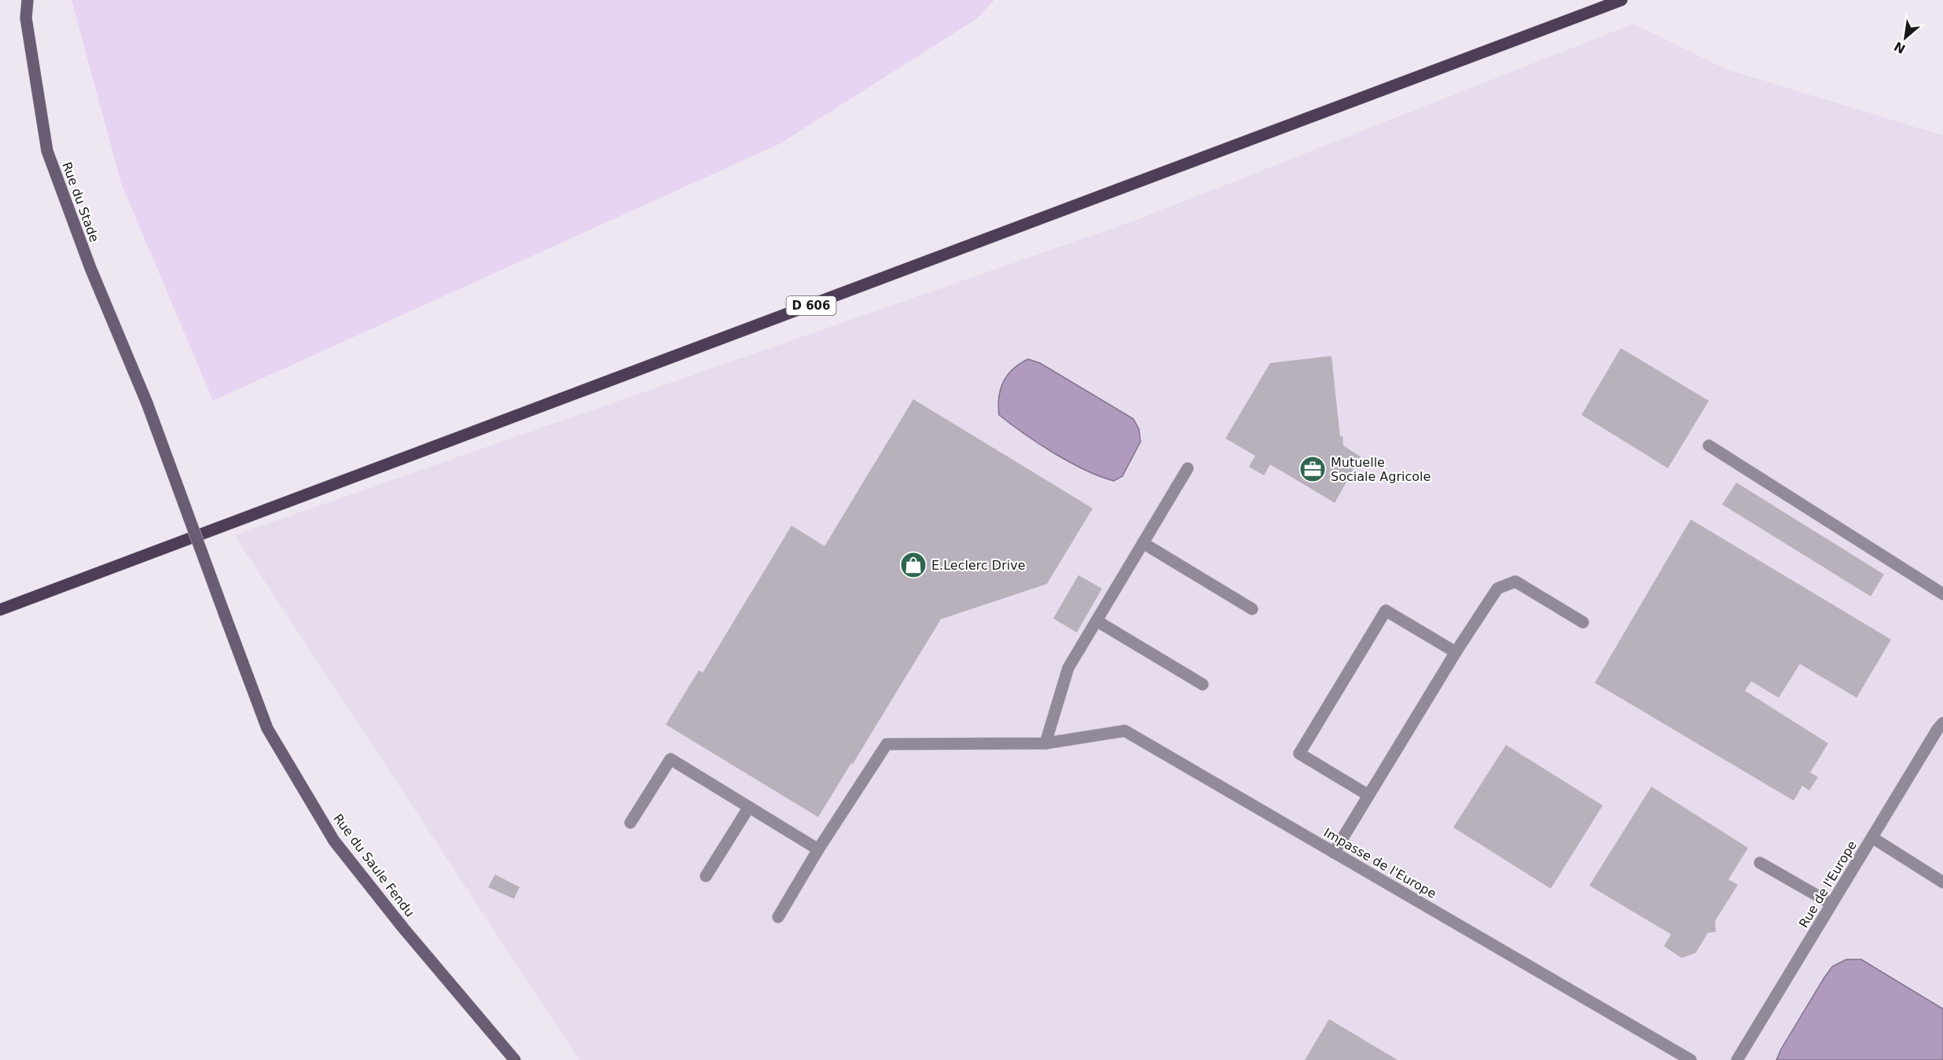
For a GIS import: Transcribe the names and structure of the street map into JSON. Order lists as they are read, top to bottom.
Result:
{
  "streets": {
    "main road": ["D 606"],
    "street": [
      "Rue du Stade",
      "Impasse de l'Europe",
      "Rue du Saule Fendu",
      "Rue de l'Europe"
    ]
  },
  "crossings": [
    ["Rue du Stade", "Rue du Saule Fendu"]
  ],
  "places": {
    "office": ["Mutuelle Sociale Agricole"],
    "shop": ["E.Leclerc Drive"]
  },
  "north": "bottom left"
}
